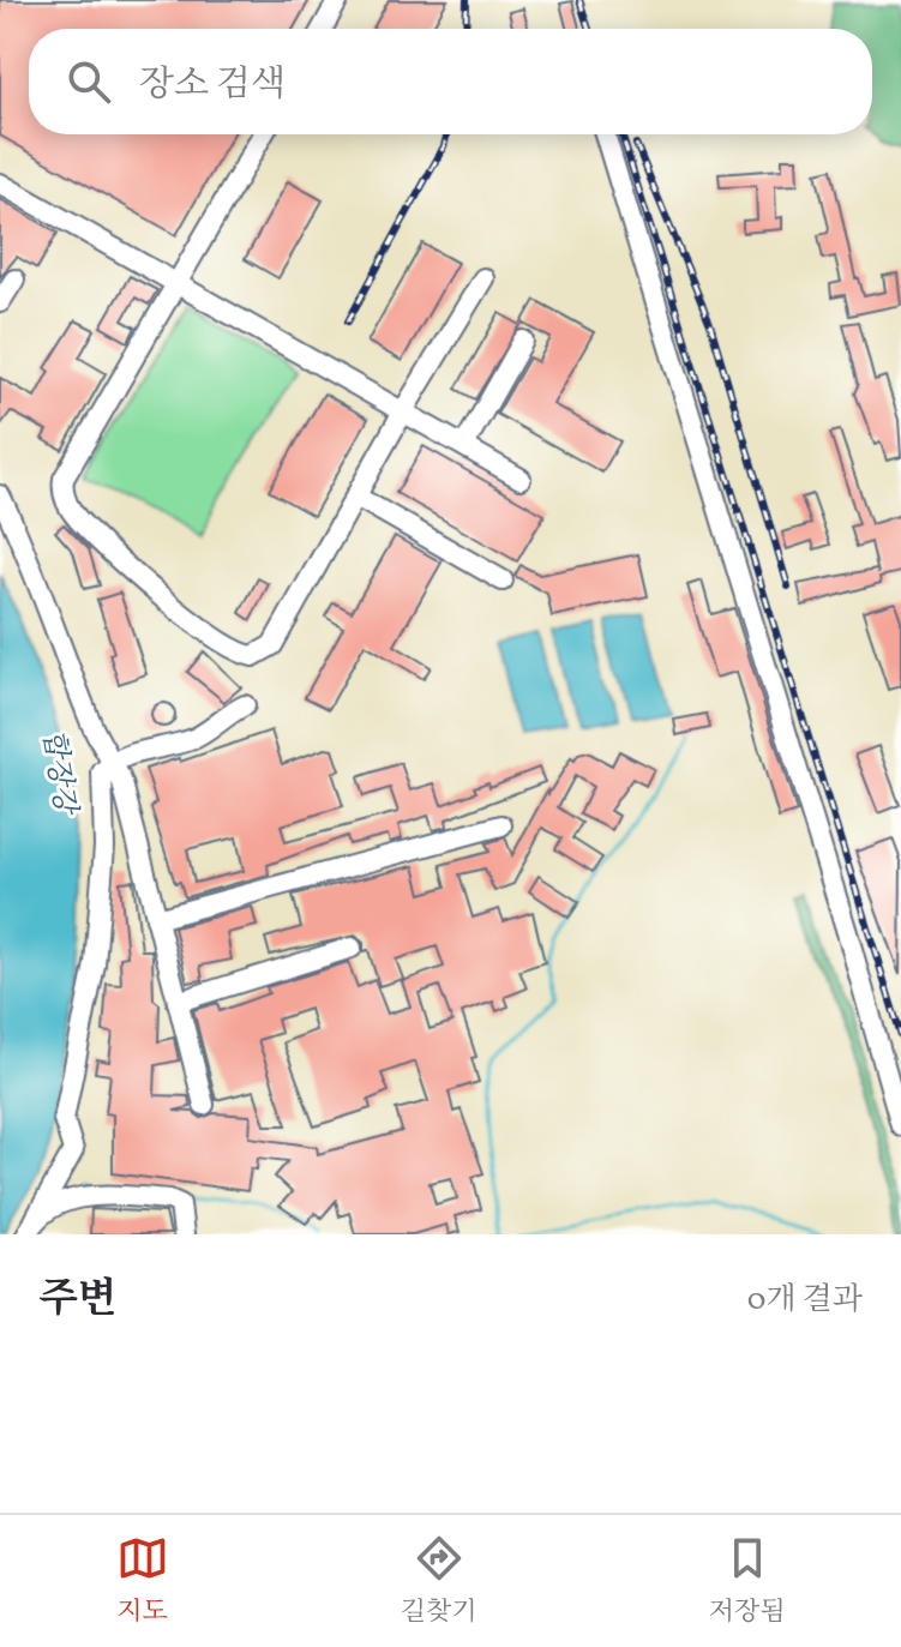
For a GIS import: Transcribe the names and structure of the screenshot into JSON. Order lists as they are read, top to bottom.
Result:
{
  "water": ["합장강"],
  "page": {
    "search": "장소 검색",
    "heading": ["주변", "0개 결과"],
    "nav": ["지도", "길찾기", "저장됨"]
  }
}
